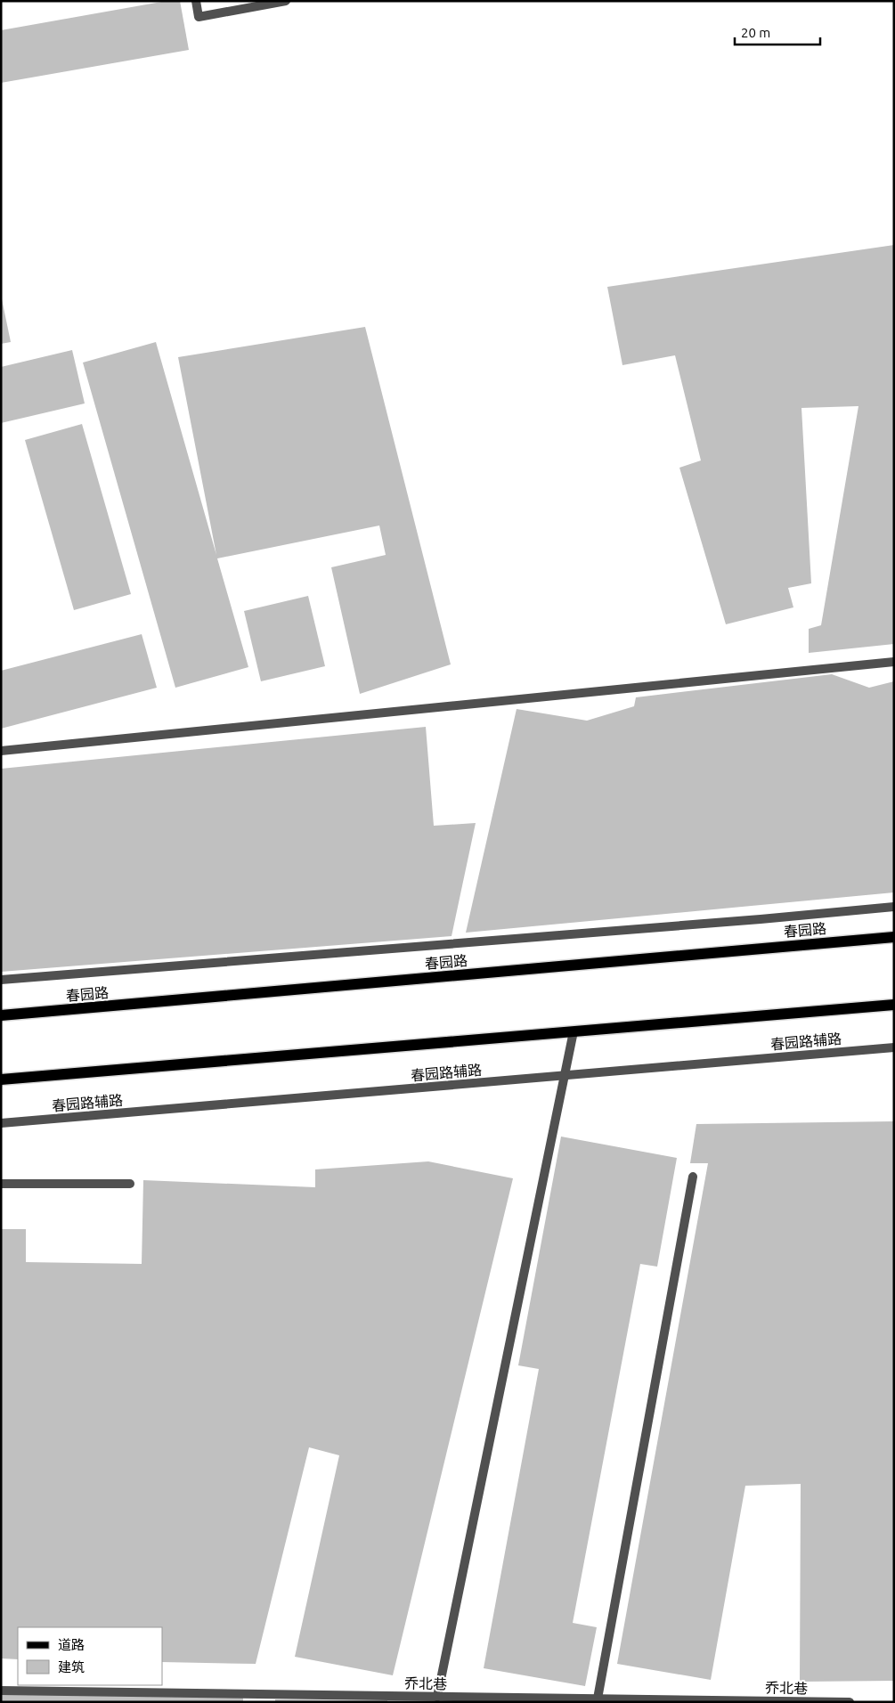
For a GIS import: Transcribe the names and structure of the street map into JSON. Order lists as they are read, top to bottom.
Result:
{
  "streets": {
    "main road": ["春园路"],
    "street": ["春园路辅路", "乔北巷"]
  },
  "legend": ["道路", "建筑"],
  "scale_bar": "20 m"
}
